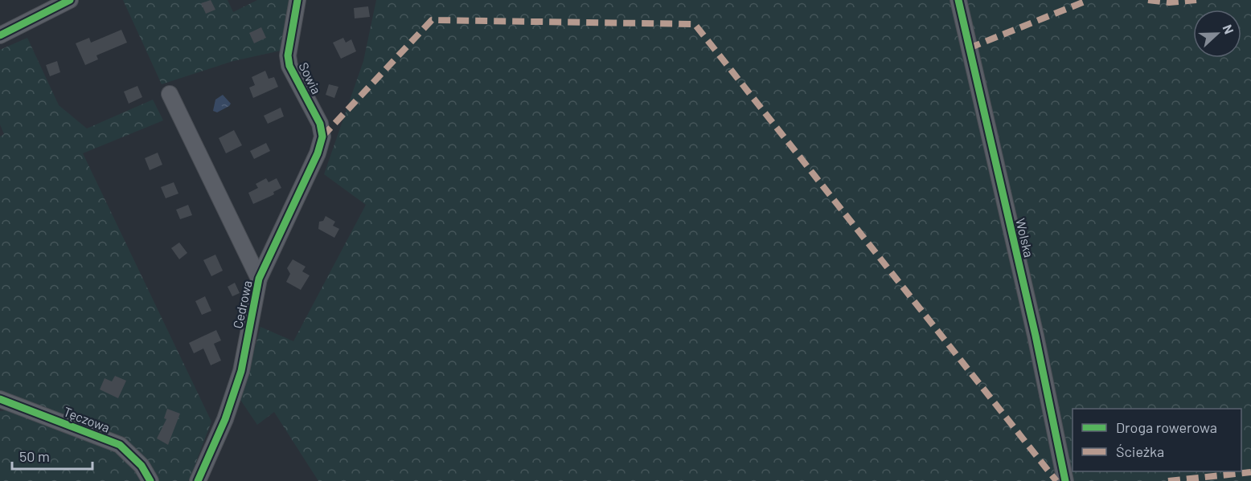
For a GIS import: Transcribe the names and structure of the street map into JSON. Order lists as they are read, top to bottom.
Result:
{
  "streets": {
    "street": [
      "Sowia",
      "Wolska",
      "Cedrowa",
      "Tęczowa"
    ]
  },
  "crossings": [
    ["Sowia", "Cedrowa"]
  ],
  "legend": ["Droga rowerowa", "Ścieżka"],
  "scale_bar": "50 m",
  "north": "right"
}
